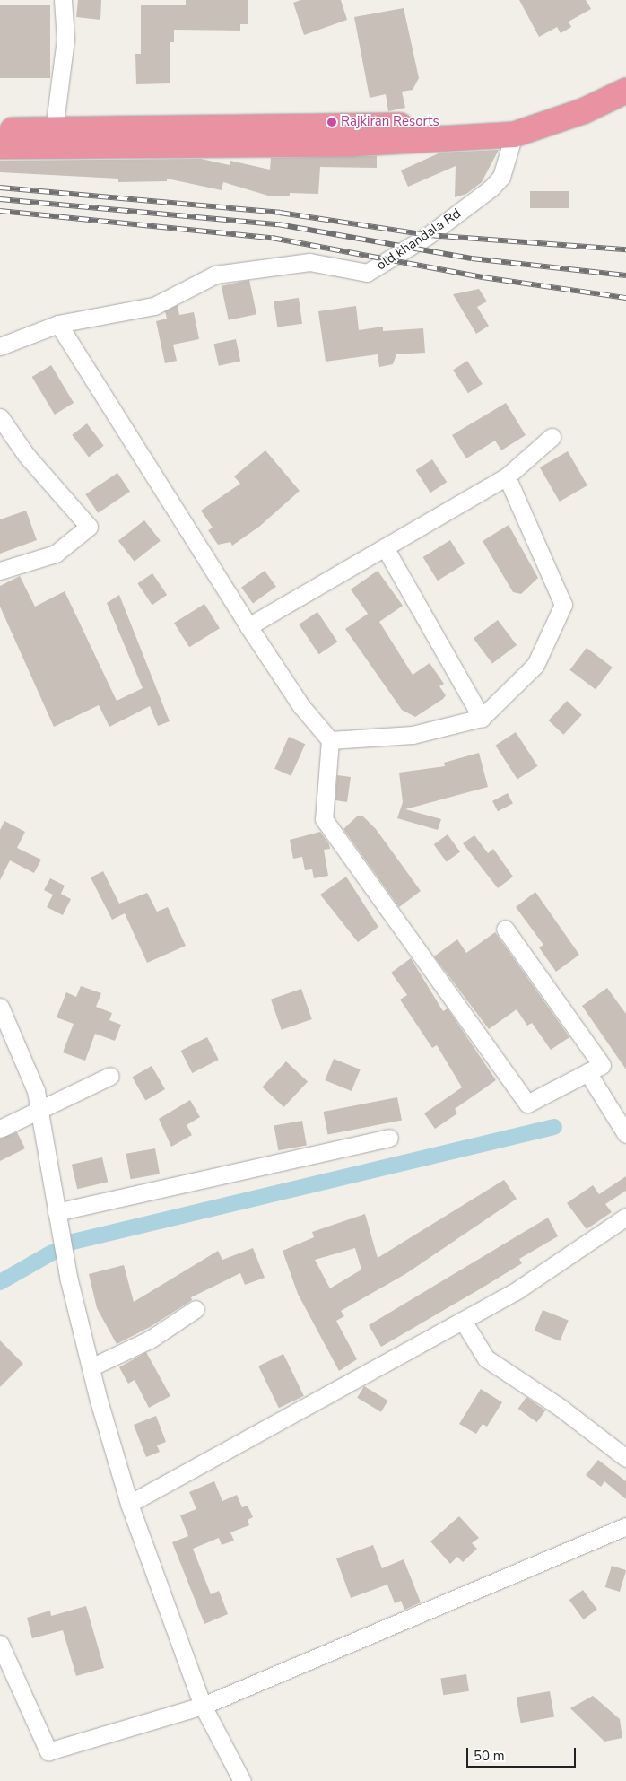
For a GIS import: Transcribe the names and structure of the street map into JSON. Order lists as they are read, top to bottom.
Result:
{
  "streets": {
    "street": ["old khandala Rd"]
  },
  "places": ["Rajkiran Resorts"],
  "scale_bar": "50 m"
}
